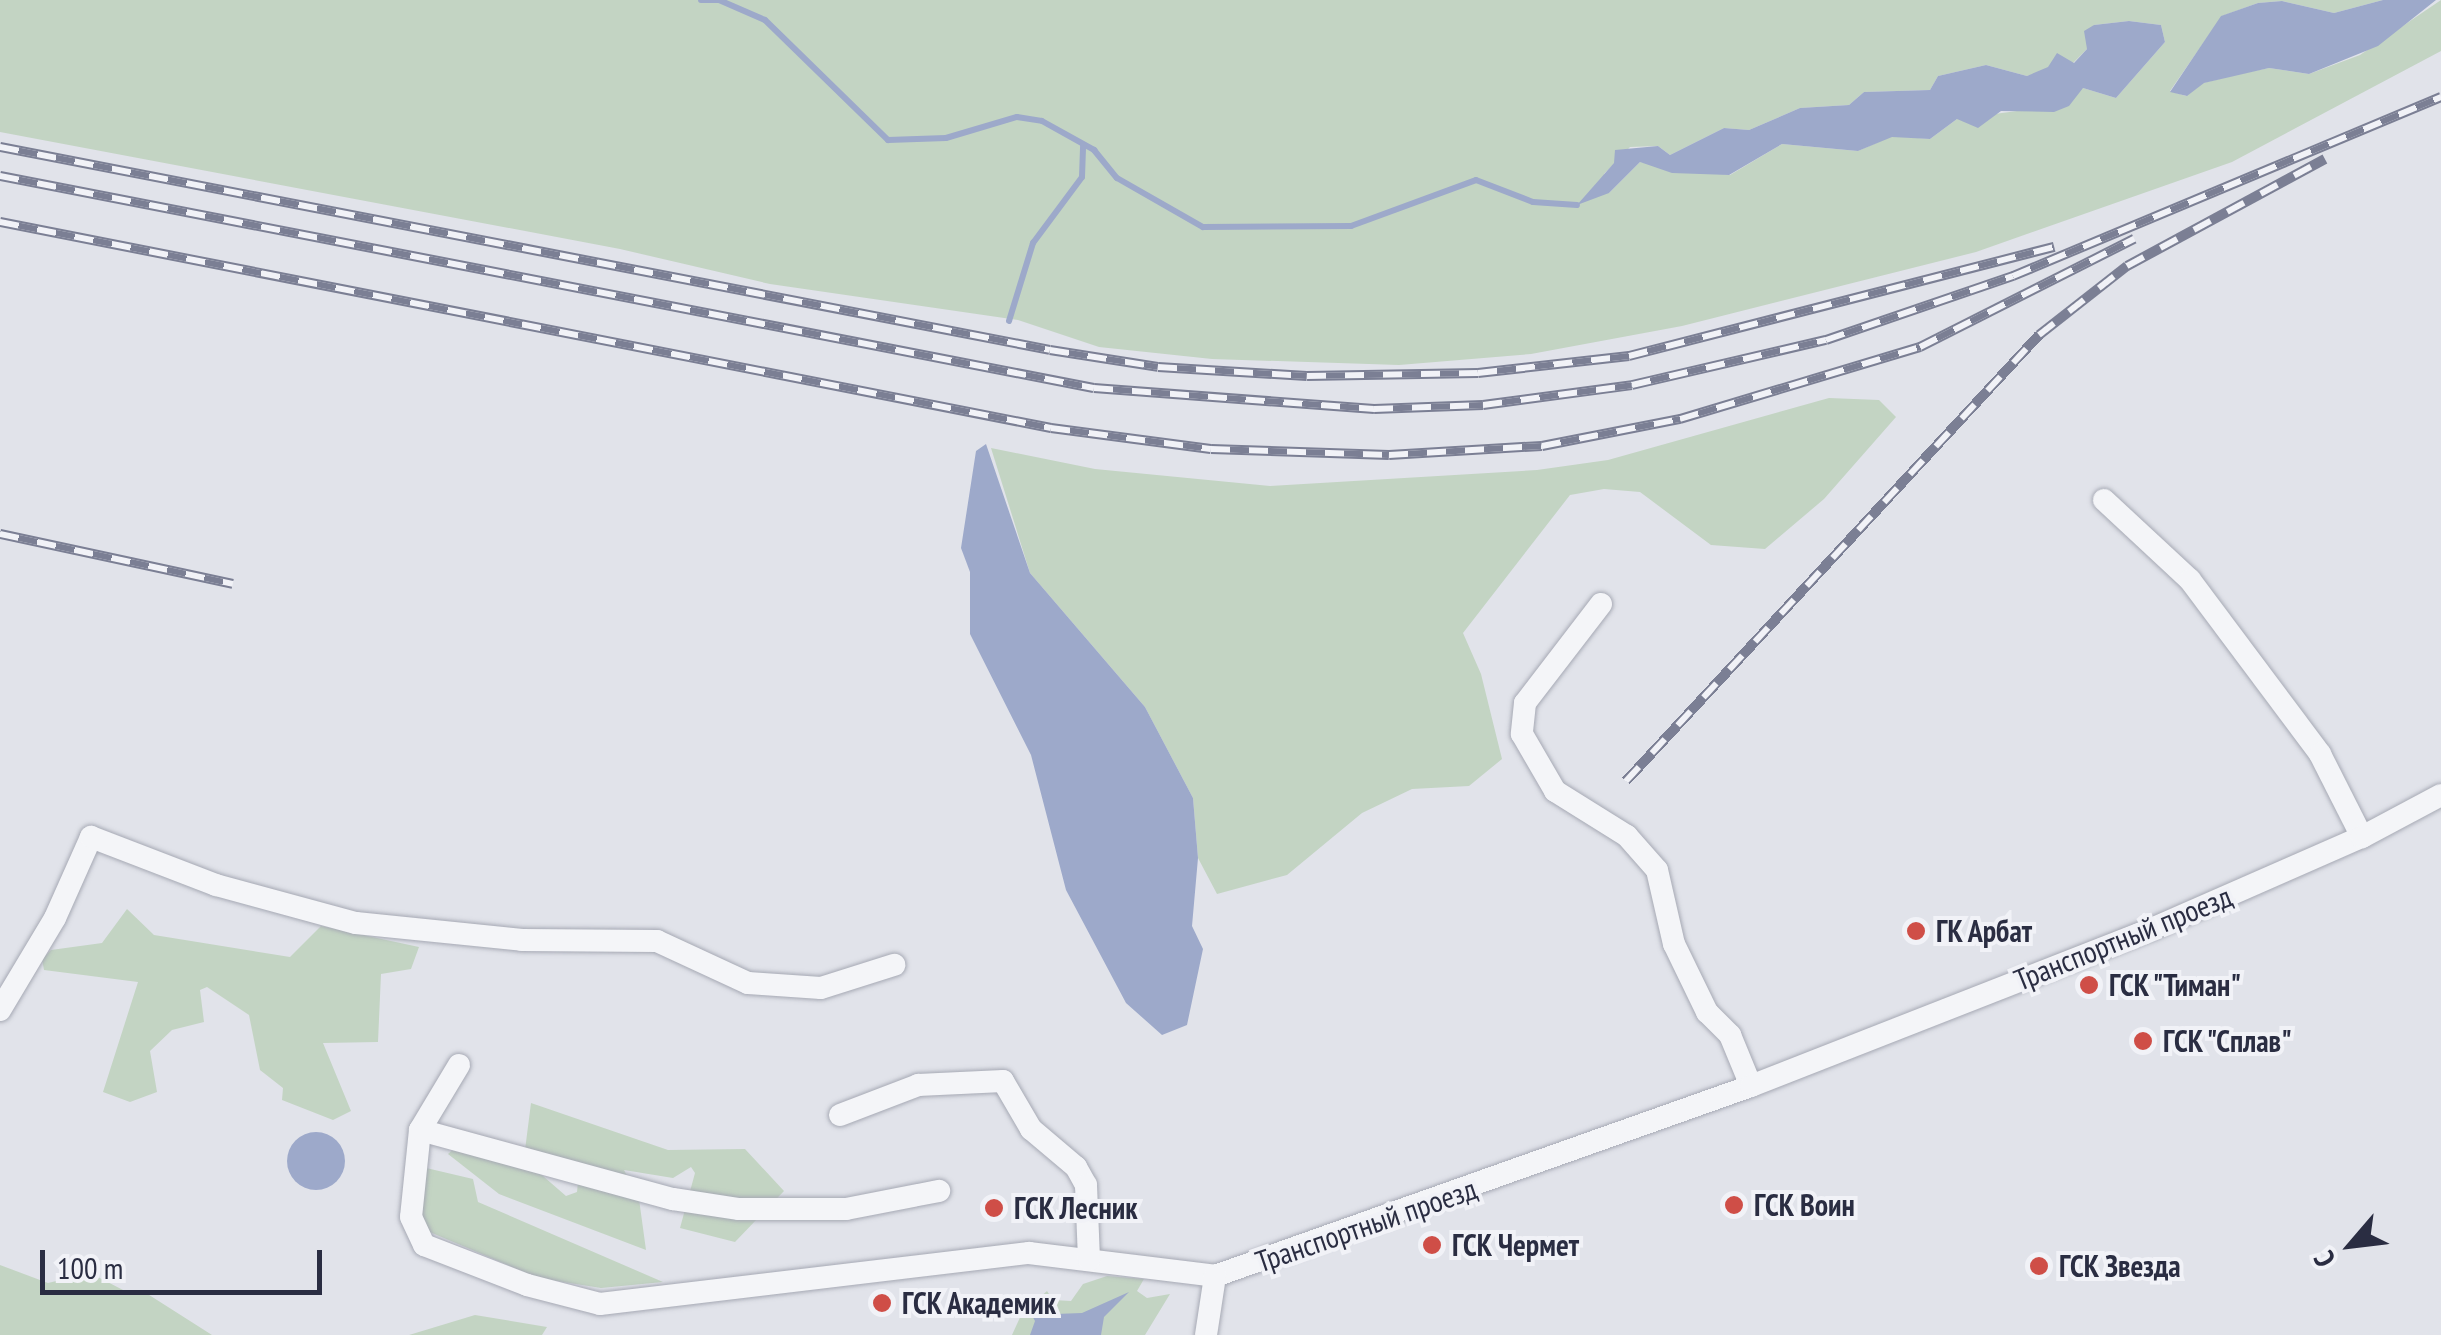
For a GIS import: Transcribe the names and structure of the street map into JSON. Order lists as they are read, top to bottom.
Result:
{
  "streets": {
    "street": ["Транспортный проезд"]
  },
  "places": [
    "ГК Арбат",
    "ГСК \"Тиман\"",
    "ГСК \"Сплав\"",
    "ГСК Воин",
    "ГСК Лесник",
    "ГСК Чермет",
    "ГСК Звезда",
    "ГСК Академик"
  ],
  "scale_bar": "100 m",
  "north": "bottom left"
}
